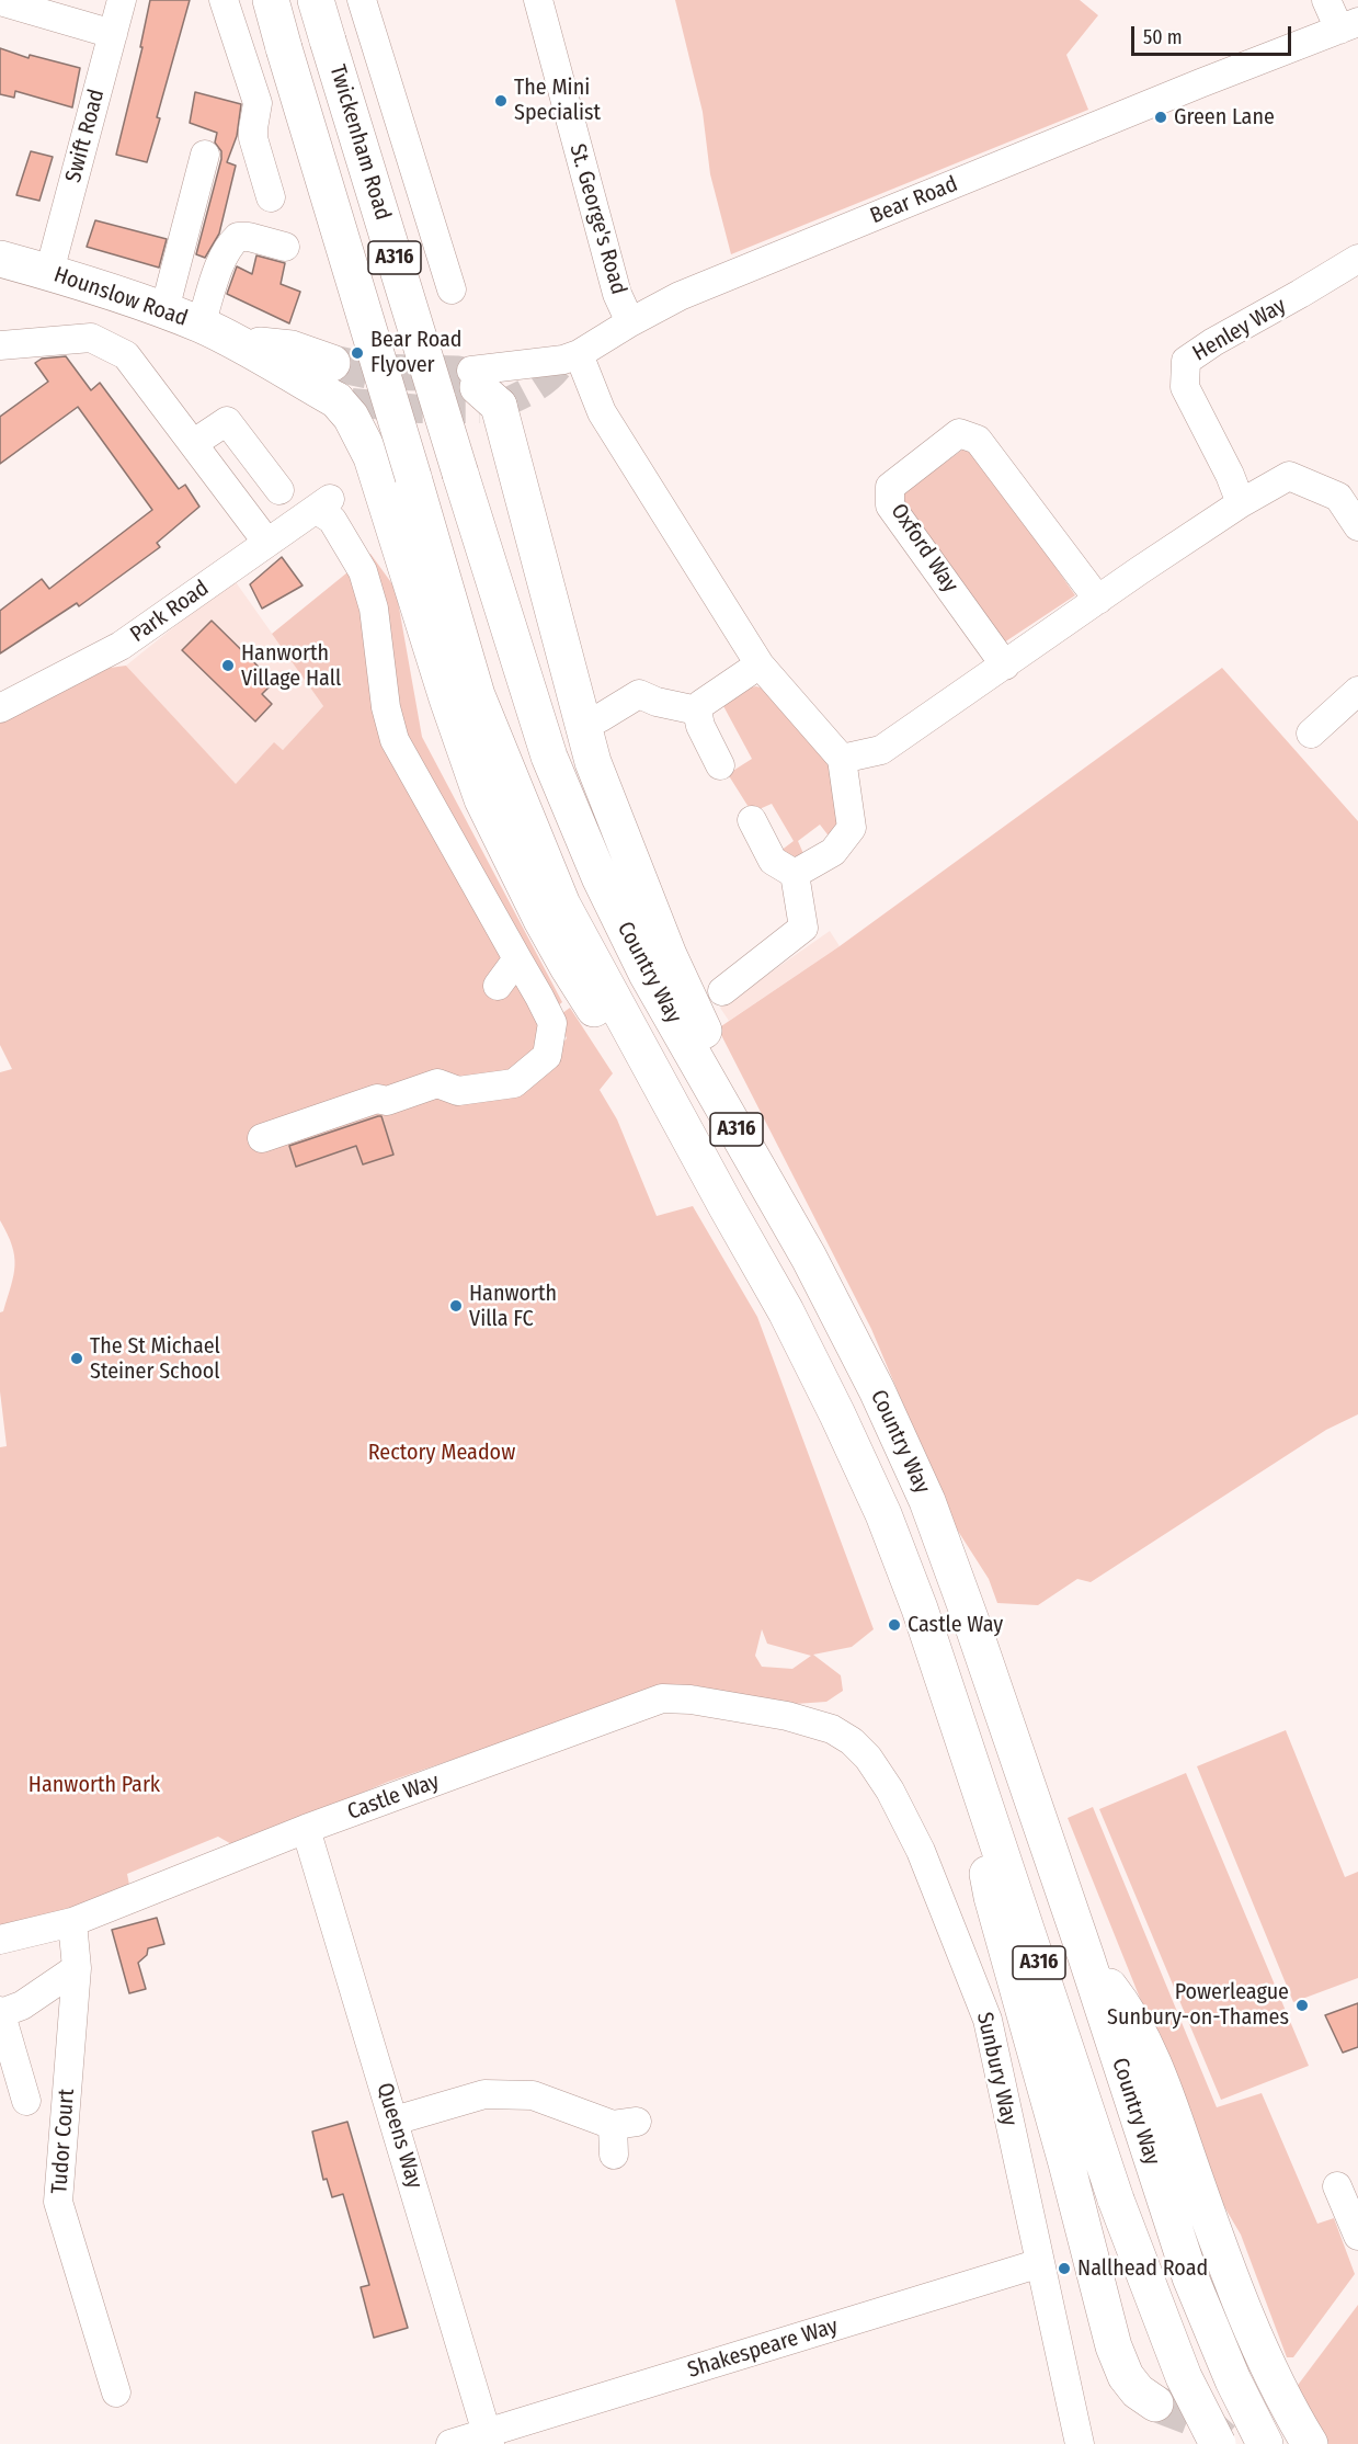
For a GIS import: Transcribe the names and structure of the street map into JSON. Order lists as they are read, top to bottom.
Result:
{
  "streets": {
    "main road": [
      "Twickenham Road",
      "A316",
      "Hounslow Road",
      "Country Way"
    ],
    "street": [
      "Swift Road",
      "Bear Road",
      "St. George's Road",
      "Henley Way",
      "Oxford Way",
      "Park Road",
      "Castle Way",
      "Sunbury Way",
      "Queens Way",
      "Tudor Court",
      "Shakespeare Way"
    ]
  },
  "crossings": [
    ["Swift Road", "Hounslow Road"],
    ["Twickenham Road", "Country Way"],
    ["Bear Road", "St. George's Road"],
    ["Hounslow Road", "Country Way"],
    ["Castle Way", "Sunbury Way"],
    ["Castle Way", "Queens Way"],
    ["Castle Way", "Tudor Court"],
    ["Sunbury Way", "Shakespeare Way"],
    ["Queens Way", "Shakespeare Way"]
  ],
  "parks": ["Rectory Meadow", "Hanworth Park"],
  "places": [
    "The Mini Specialist",
    "Green Lane",
    "Bear Road Flyover",
    "Hanworth Village Hall",
    "Hanworth Villa FC",
    "The St Michael Steiner School",
    "Castle Way",
    "Powerleague Sunbury-on-Thames",
    "Nallhead Road"
  ],
  "scale_bar": "50 m"
}
